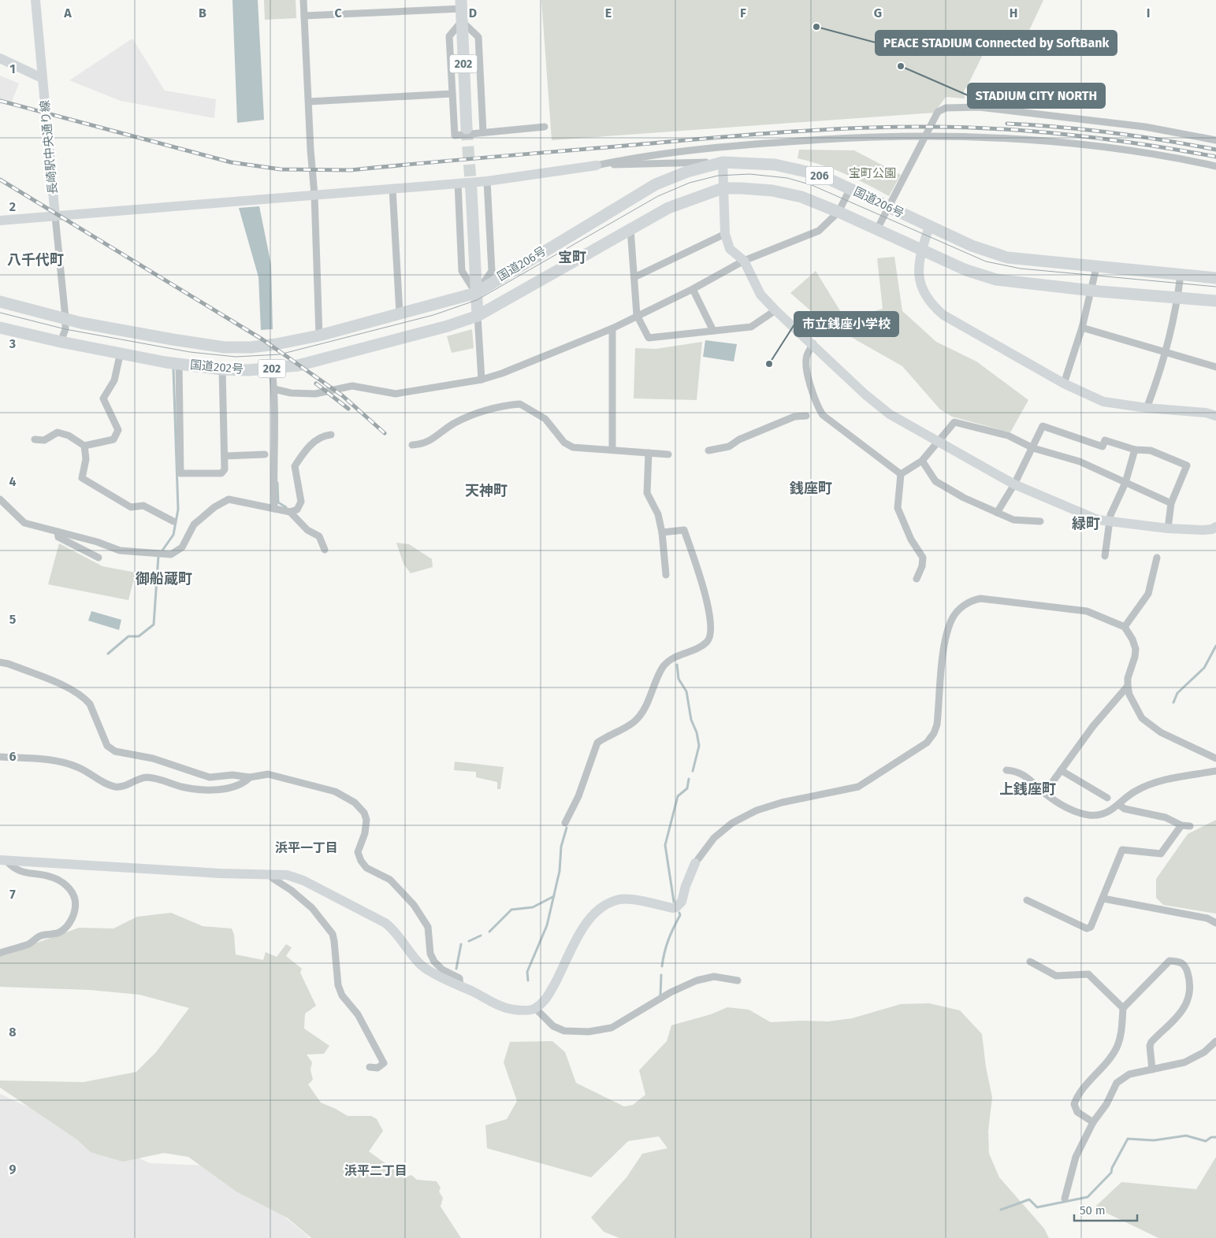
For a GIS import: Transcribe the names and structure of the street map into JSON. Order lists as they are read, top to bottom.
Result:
{
  "streets": {
    "highway": [
      "202",
      "206",
      "国道206号",
      "国道202号"
    ],
    "street": ["長崎駅中央通り線"]
  },
  "crossings": [
    ["国道206号", "国道202号"]
  ],
  "districts": [
    "宝町",
    "八千代町",
    "銭座町",
    "天神町",
    "緑町",
    "御船蔵町",
    "上銭座町",
    "浜平一丁目",
    "浜平二丁目"
  ],
  "parks": ["宝町公園"],
  "places": ["PEACE STADIUM Connected by SoftBank", "STADIUM CITY NORTH", "市立銭座小学校"],
  "scale_bar": "50 m",
  "grid": {
    "columns": [
      "A",
      "B",
      "C",
      "D",
      "E",
      "F",
      "G",
      "H",
      "I"
    ],
    "rows": [
      "1",
      "2",
      "3",
      "4",
      "5",
      "6",
      "7",
      "8",
      "9"
    ]
  }
}
